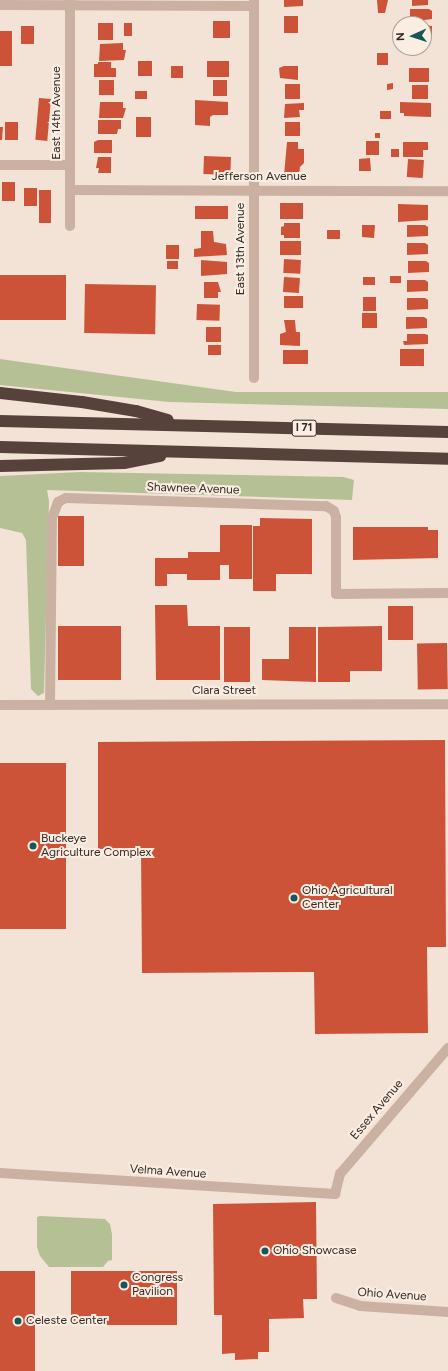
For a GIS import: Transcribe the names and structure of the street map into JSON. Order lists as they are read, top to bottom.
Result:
{
  "streets": {
    "highway": ["I 71"],
    "street": [
      "East 14th Avenue",
      "Jefferson Avenue",
      "East 13th Avenue",
      "Shawnee Avenue",
      "Clara Street",
      "Essex Avenue",
      "Velma Avenue",
      "Ohio Avenue"
    ]
  },
  "crossings": [
    ["East 14th Avenue", "Jefferson Avenue"],
    ["Jefferson Avenue", "East 13th Avenue"],
    ["Shawnee Avenue", "Clara Street"],
    ["Essex Avenue", "Velma Avenue"]
  ],
  "places": [
    "Buckeye Agriculture Complex",
    "Ohio Agricultural Center",
    "Ohio Showcase",
    "Congress Pavilion",
    "Celeste Center"
  ],
  "north": "left"
}
